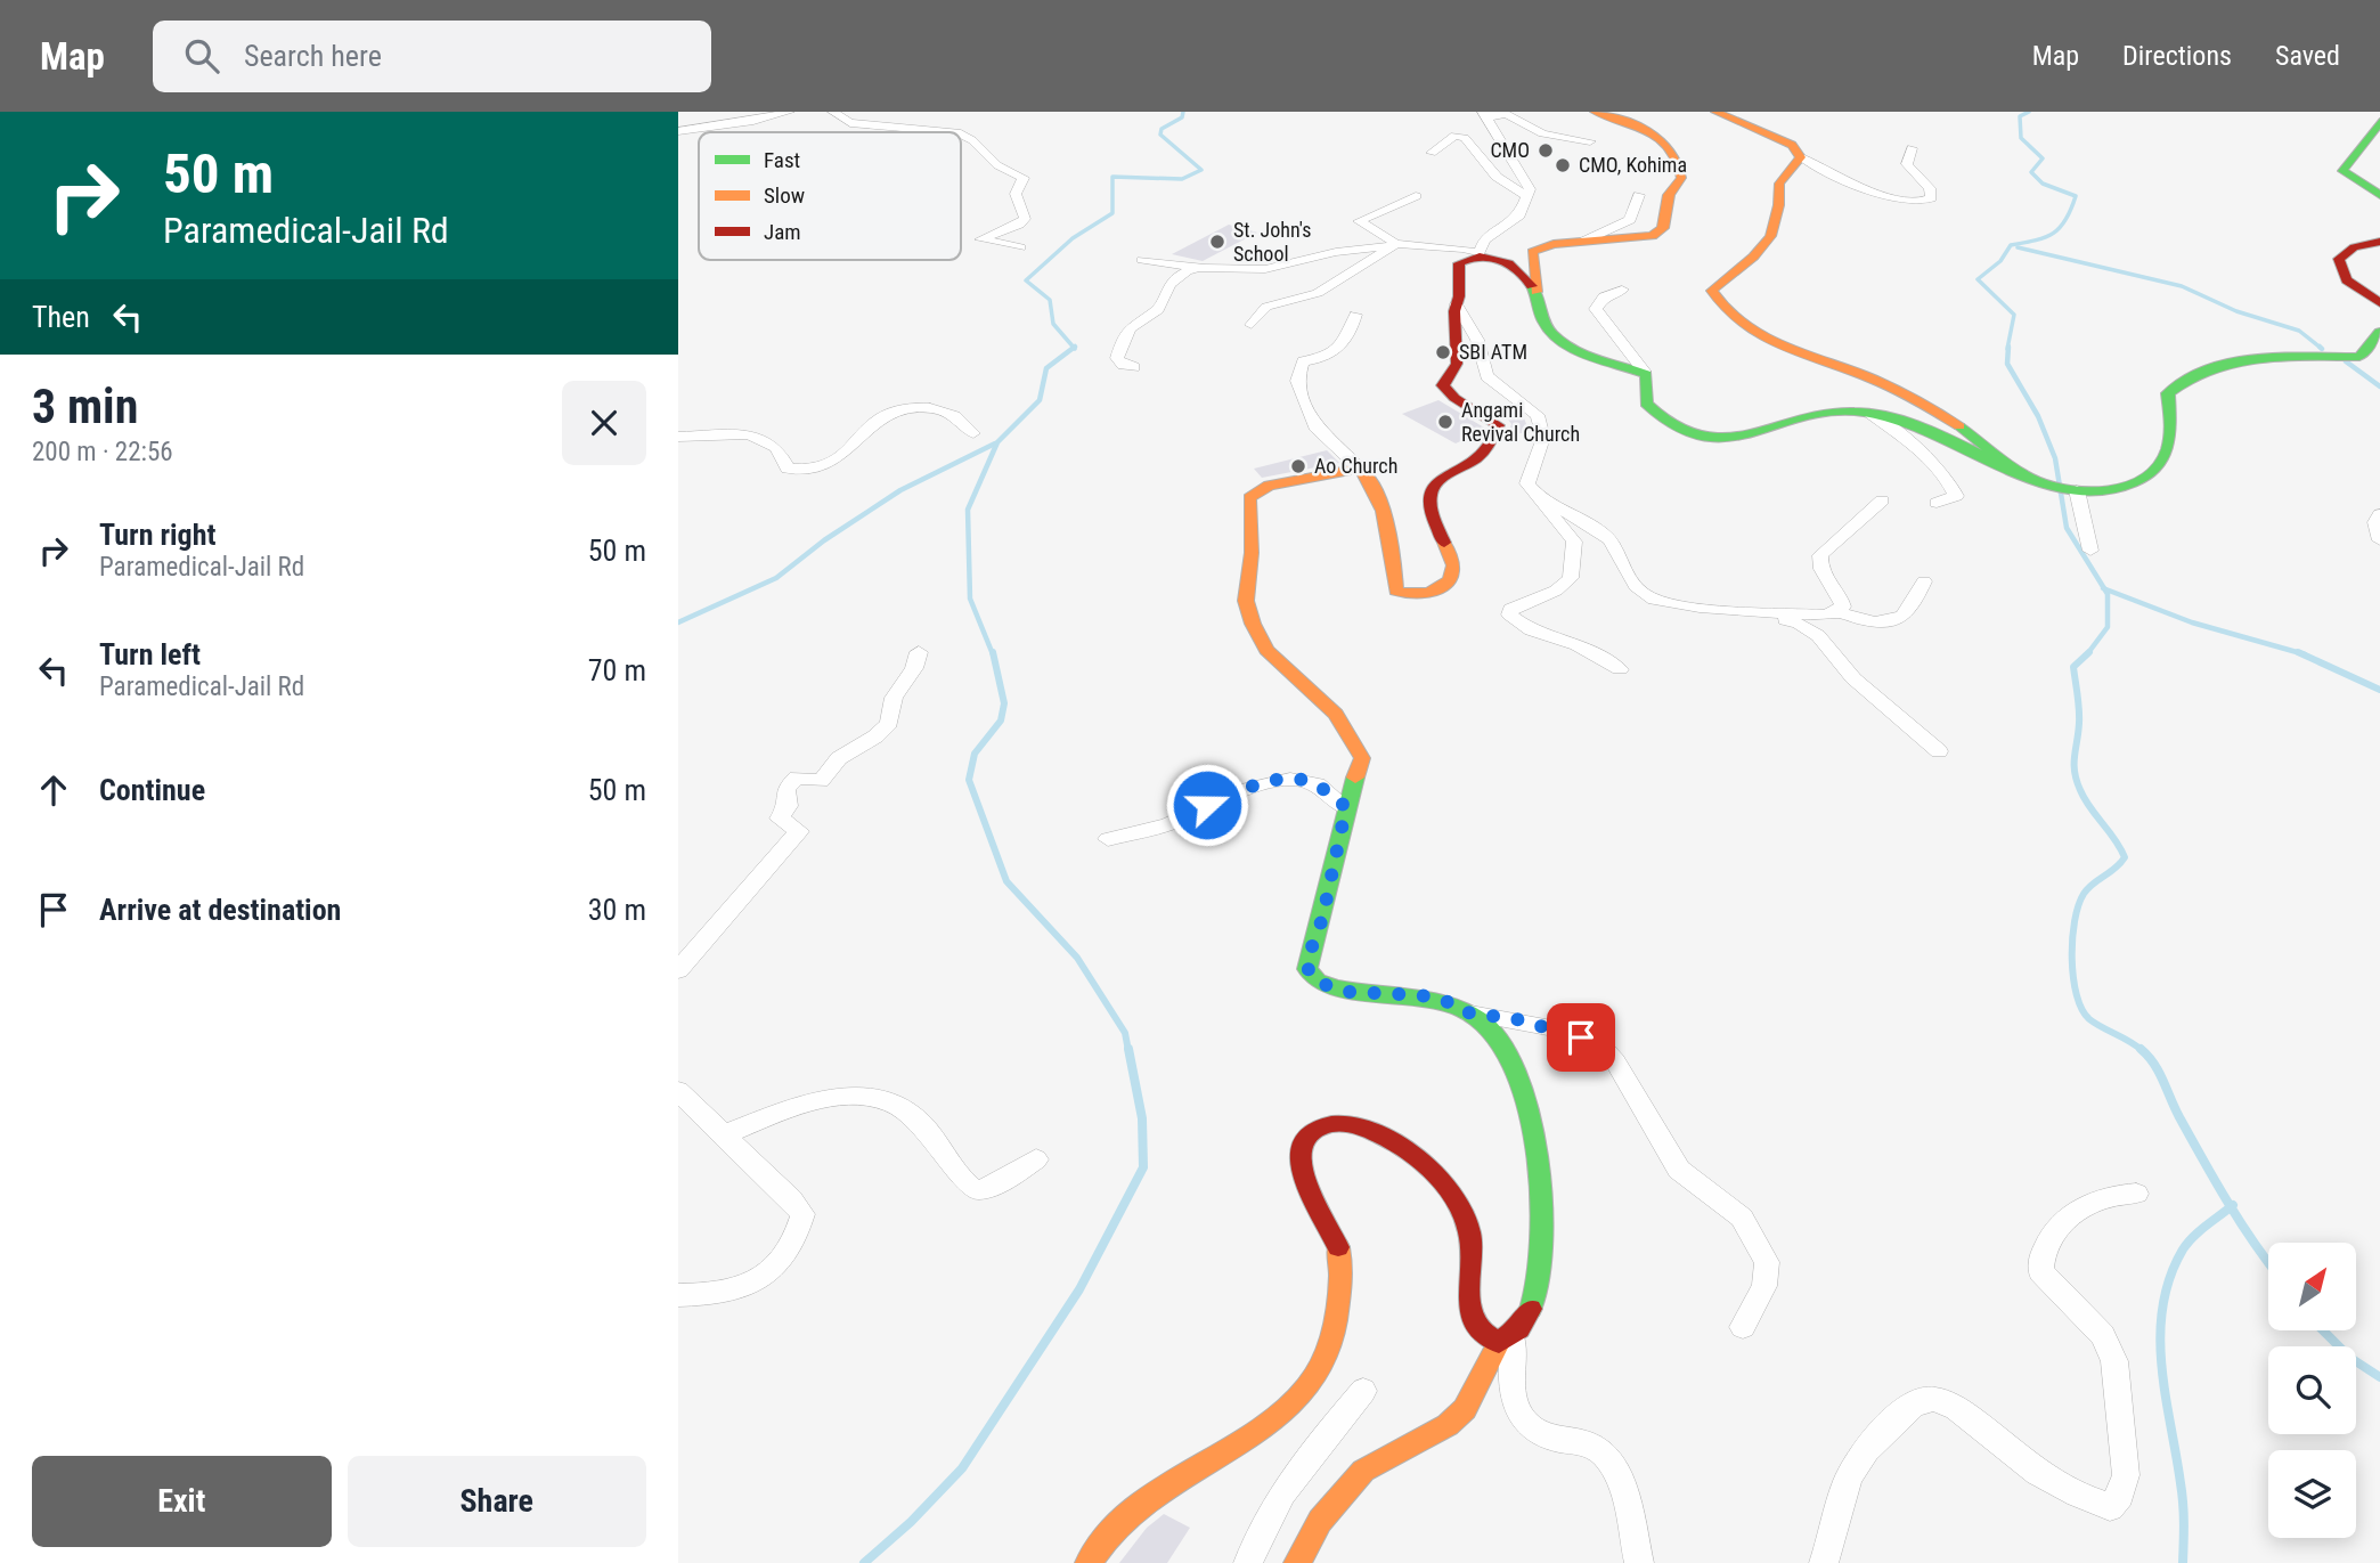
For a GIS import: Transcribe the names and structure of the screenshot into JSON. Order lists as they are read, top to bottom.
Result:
{
  "places": [
    "CMO",
    "CMO, Kohima",
    "St. John's School",
    "SBI ATM",
    "Angami Revival Church",
    "Ao Church"
  ],
  "legend": ["Fast", "Slow", "Jam"],
  "north": "top right",
  "page": {
    "header": "Map",
    "search": "Search here",
    "nav": ["Map", "Directions", "Saved"],
    "turn": ["50 m", "Paramedical-Jail Rd"],
    "then": "Then",
    "heading": ["3 min", "200 m · 22:56"],
    "list": [
      {
        "name": "Turn right",
        "note": "Paramedical-Jail Rd",
        "value": "50 m"
      },
      {
        "name": "Turn left",
        "note": "Paramedical-Jail Rd",
        "value": "70 m"
      },
      {
        "name": "Continue",
        "value": "50 m"
      },
      {
        "name": "Arrive at destination",
        "value": "30 m"
      }
    ],
    "buttons": ["Exit", "Share"]
  }
}
